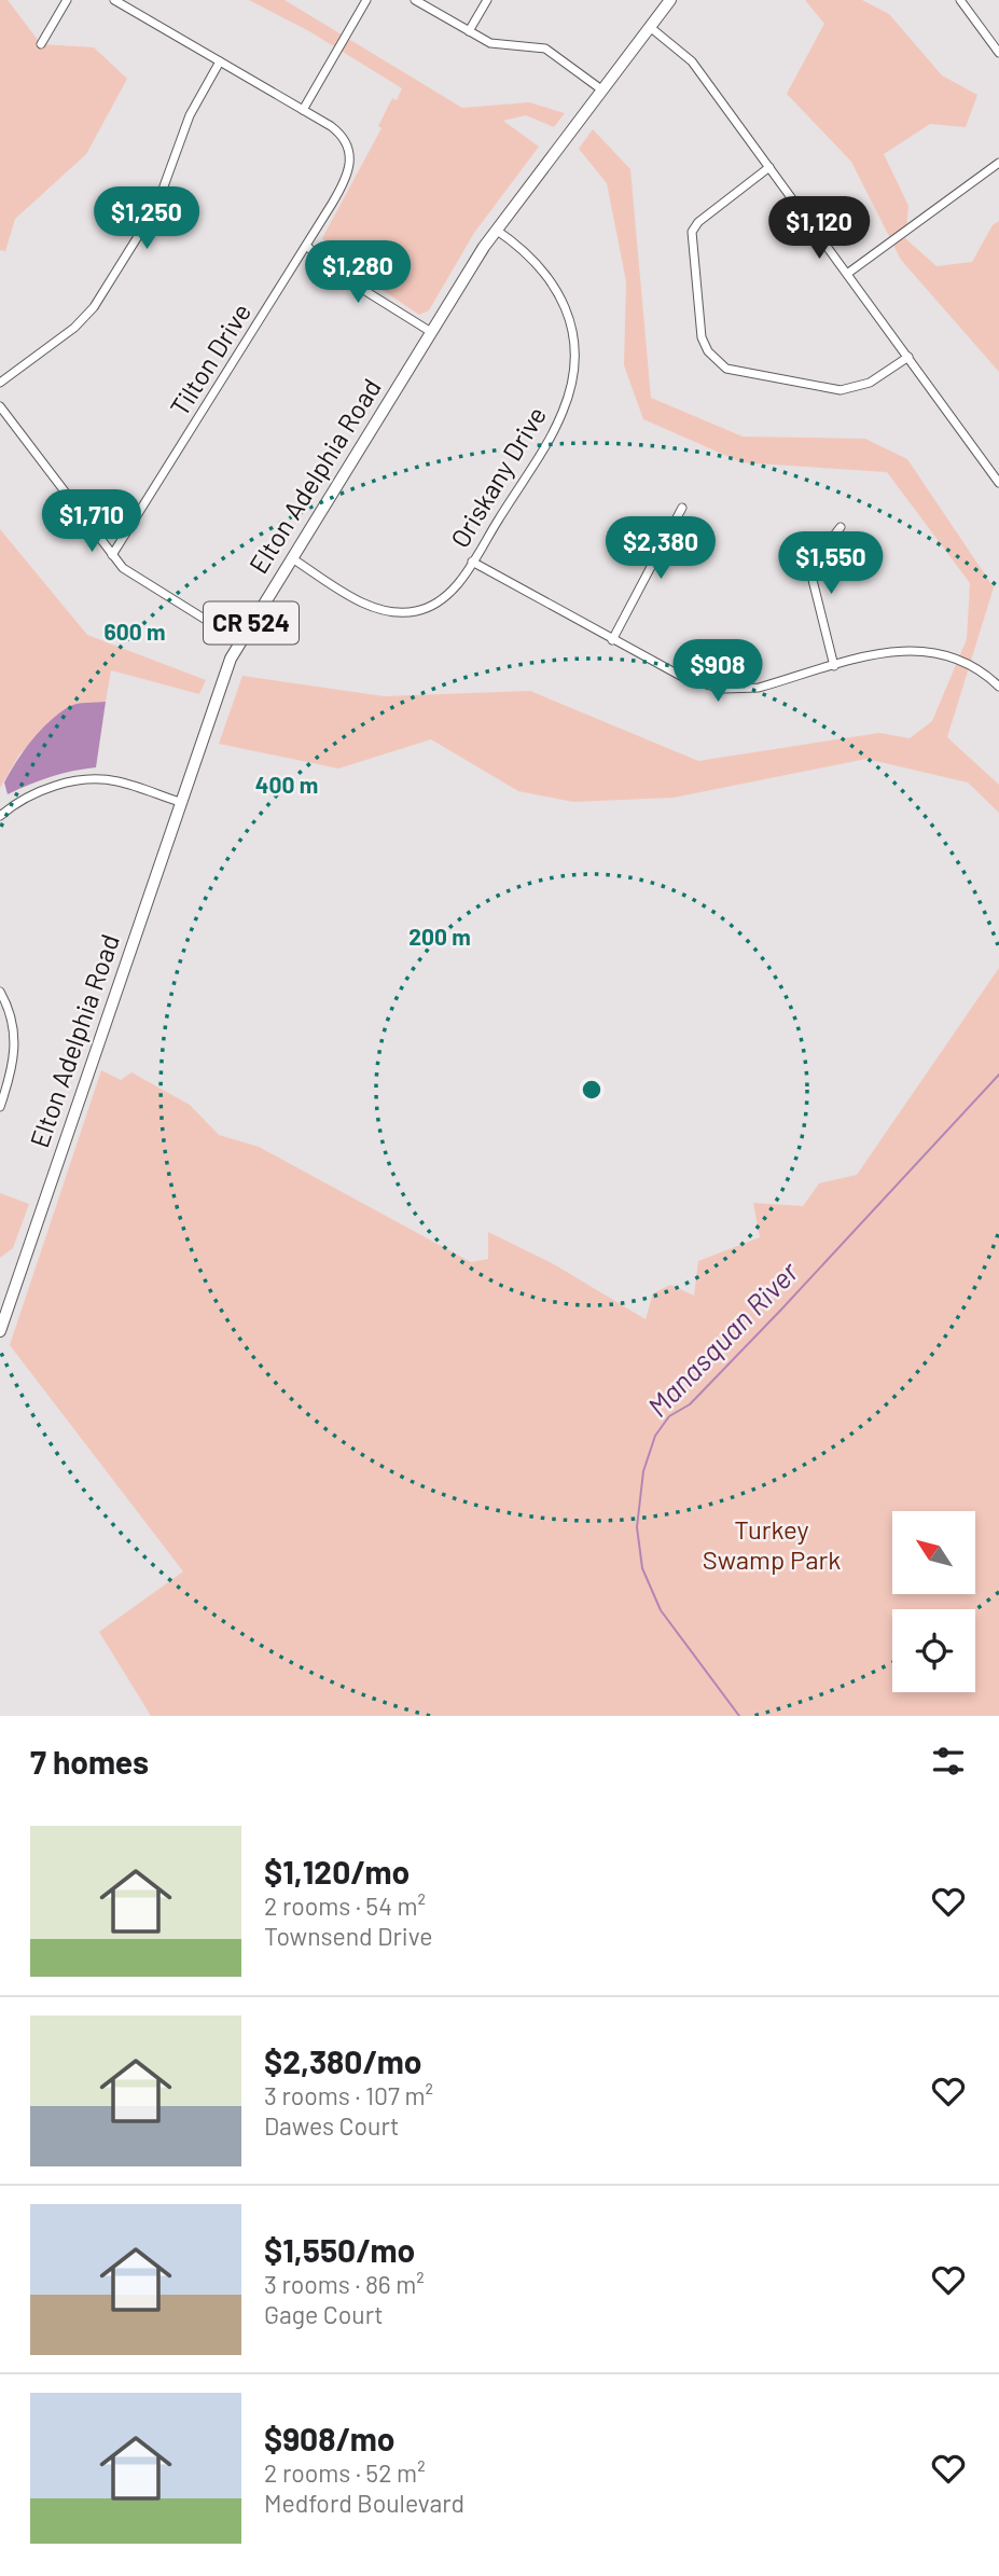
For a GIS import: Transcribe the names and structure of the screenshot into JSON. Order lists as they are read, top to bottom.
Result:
{
  "streets": {
    "main road": ["Elton Adelphia Road", "CR 524"],
    "street": ["Tilton Drive", "Oriskany Drive"]
  },
  "crossings": [
    ["Elton Adelphia Road", "Oriskany Drive"]
  ],
  "water": ["Manasquan River"],
  "parks": ["Turkey Swamp Park"],
  "north": "top left",
  "page": {
    "price": [
      "$1,250",
      "$1,120",
      "$1,280",
      "$1,710",
      "$2,380",
      "$1,550",
      "$908"
    ],
    "heading": "7 homes",
    "list": [
      {
        "name": "$1,120/mo",
        "note": "2 rooms · 54 m² · Townsend Drive"
      },
      {
        "name": "$2,380/mo",
        "note": "3 rooms · 107 m² · Dawes Court"
      },
      {
        "name": "$1,550/mo",
        "note": "3 rooms · 86 m² · Gage Court"
      },
      {
        "name": "$908/mo",
        "note": "2 rooms · 52 m² · Medford Boulevard"
      }
    ]
  },
  "rings": ["600 m", "400 m", "200 m"]
}
